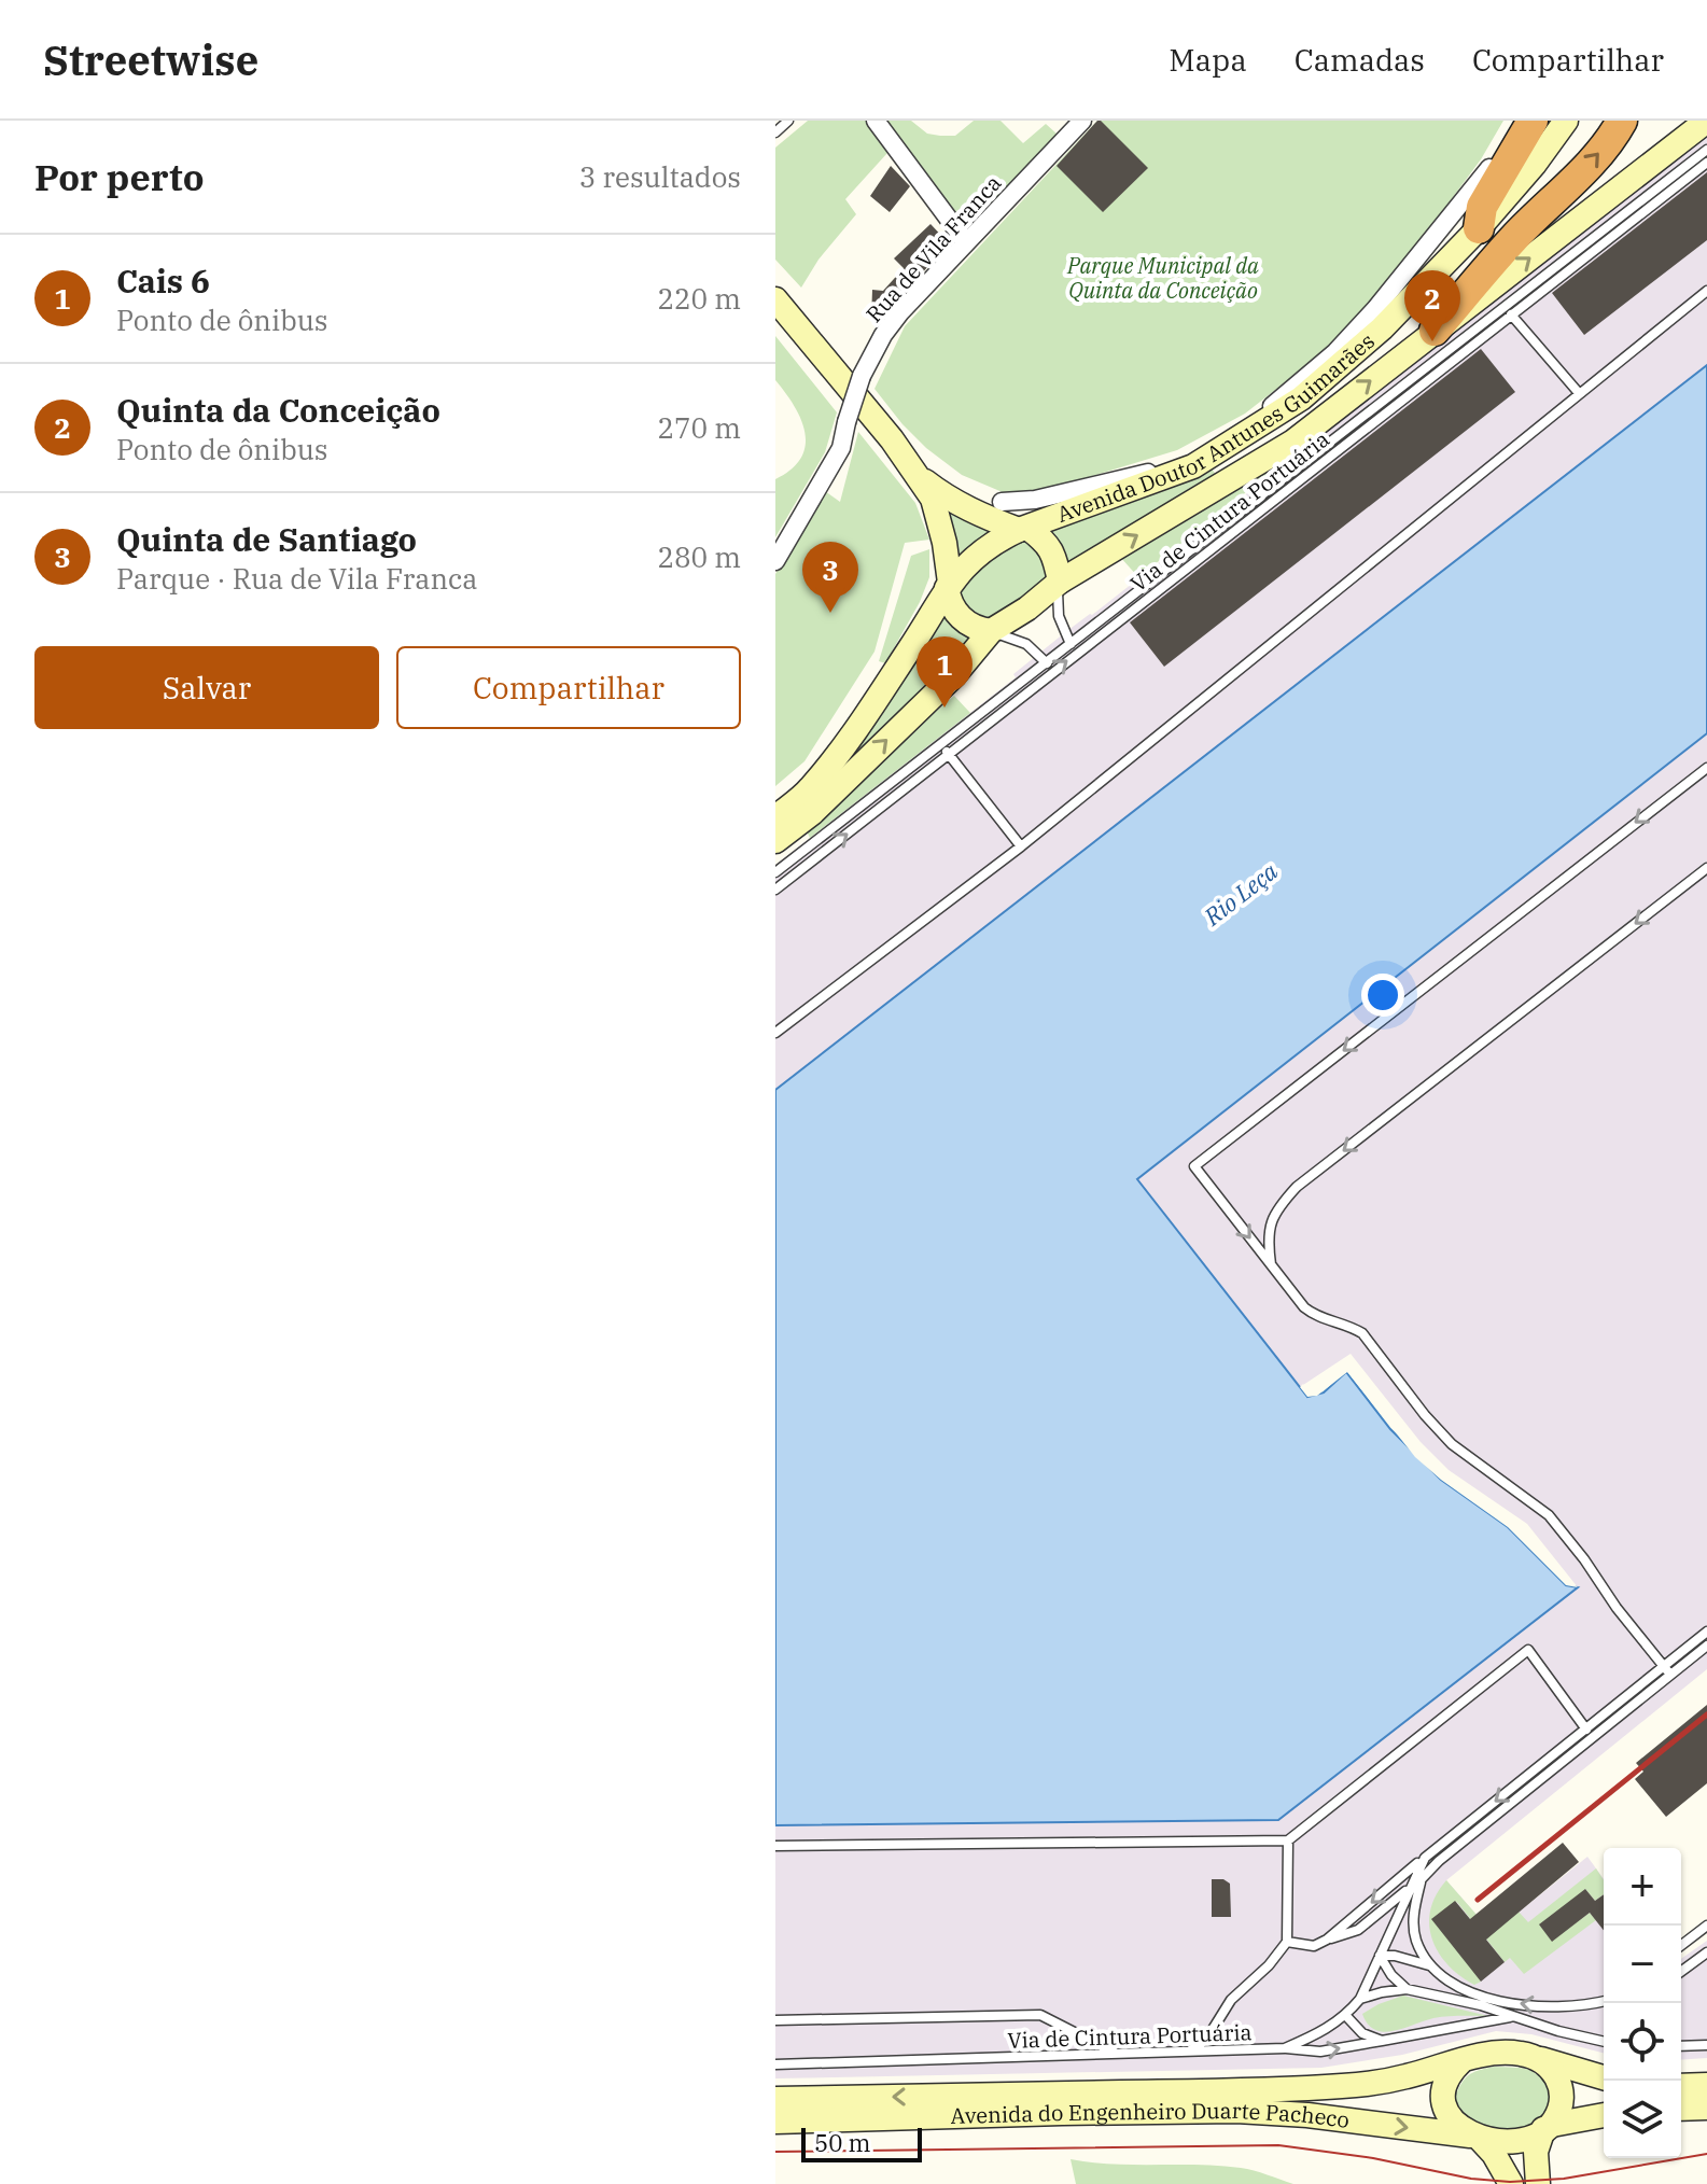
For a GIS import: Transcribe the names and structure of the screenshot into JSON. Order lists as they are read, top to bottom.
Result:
{
  "streets": {
    "main road": ["Avenida Doutor Antunes Guimarães", "Avenida do Engenheiro Duarte Pacheco"],
    "street": ["Rua de Vila Franca"],
    "lane": ["Via de Cintura Portuária"]
  },
  "water": ["Rio Leça"],
  "parks": ["Parque Municipal da Quinta da Conceição"],
  "scale_bar": "50 m",
  "page": {
    "header": "Streetwise",
    "nav": ["Mapa", "Camadas", "Compartilhar"],
    "heading": ["Por perto", "3 resultados"],
    "list": [
      {
        "mark": "1",
        "name": "Cais 6",
        "note": "Ponto de ônibus",
        "value": "220 m"
      },
      {
        "mark": "2",
        "name": "Quinta da Conceição",
        "note": "Ponto de ônibus",
        "value": "270 m"
      },
      {
        "mark": "3",
        "name": "Quinta de Santiago",
        "note": "Parque · Rua de Vila Franca",
        "value": "280 m"
      }
    ],
    "pins": ["2", "3", "1"],
    "buttons": ["Salvar", "Compartilhar"],
    "map_buttons": ["+", "−"],
    "scale": "50 m"
  }
}
